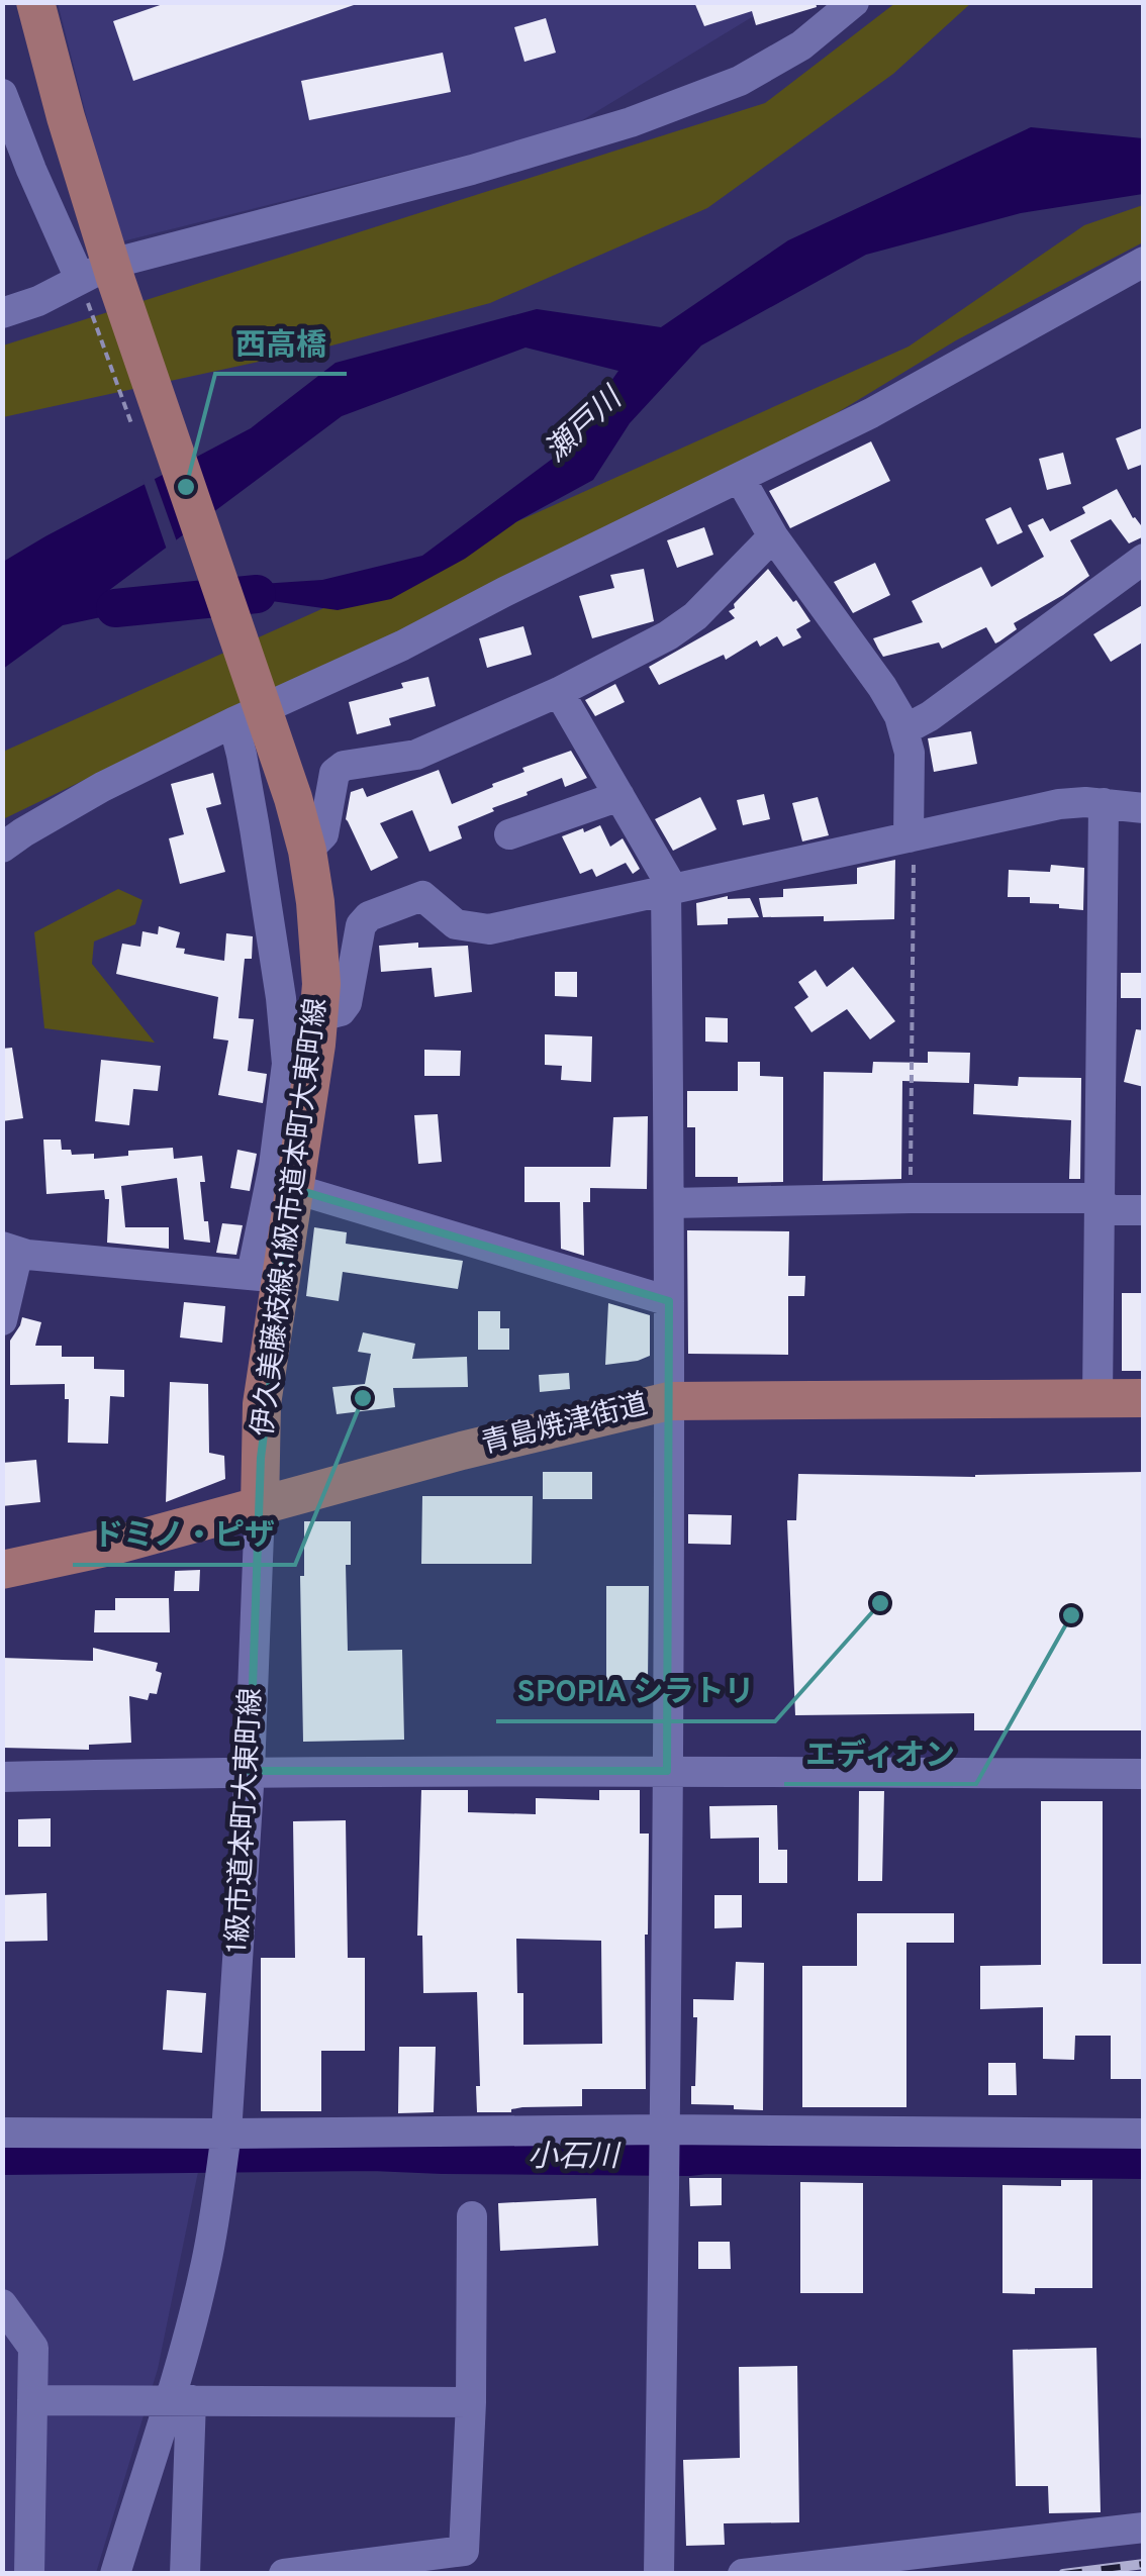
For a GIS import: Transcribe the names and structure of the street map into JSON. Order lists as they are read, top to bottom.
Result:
{
  "streets": {
    "main road": ["伊久美藤枝線;1級市道本町大東町線", "青島焼津街道"],
    "street": ["1級市道本町大東町線"]
  },
  "crossings": [
    ["伊久美藤枝線;1級市道本町大東町線", "青島焼津街道"],
    ["伊久美藤枝線;1級市道本町大東町線", "1級市道本町大東町線"],
    ["青島焼津街道", "1級市道本町大東町線"]
  ],
  "water": ["瀬戸川", "小石川"],
  "places": [
    "西高橋",
    "ドミノ・ピザ",
    "SPOPIA シラトリ",
    "エディオン"
  ]
}
